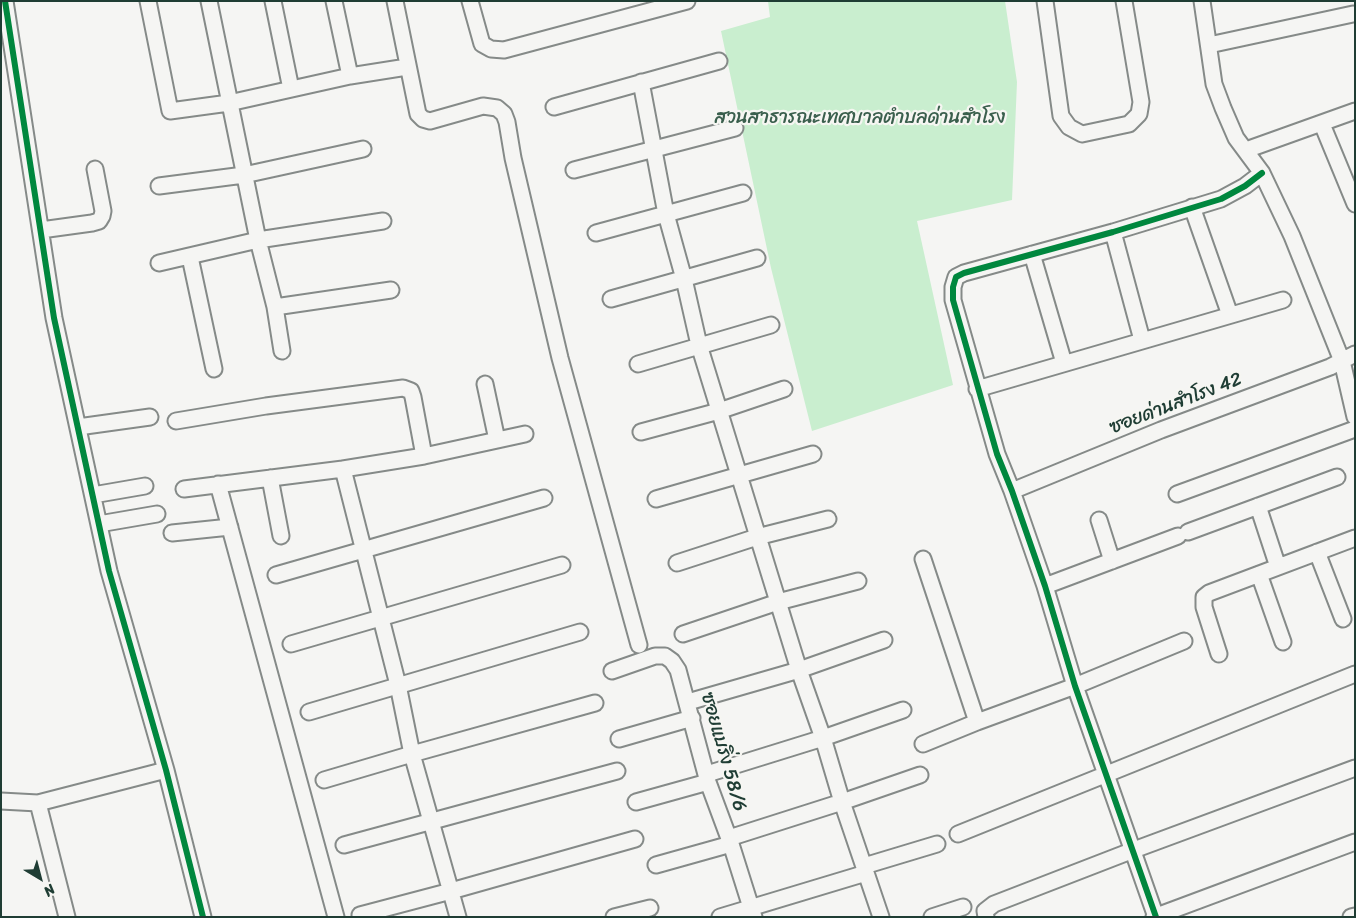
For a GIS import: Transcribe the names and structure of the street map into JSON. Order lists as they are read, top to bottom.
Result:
{
  "streets": {
    "street": ["ซอยด่านสำโรง 42", "ซอยแบริ่ง 58/6"]
  },
  "parks": ["สวนสาธารณะเทศบาลตำบลด่านสำโรง"],
  "north": "bottom right"
}
